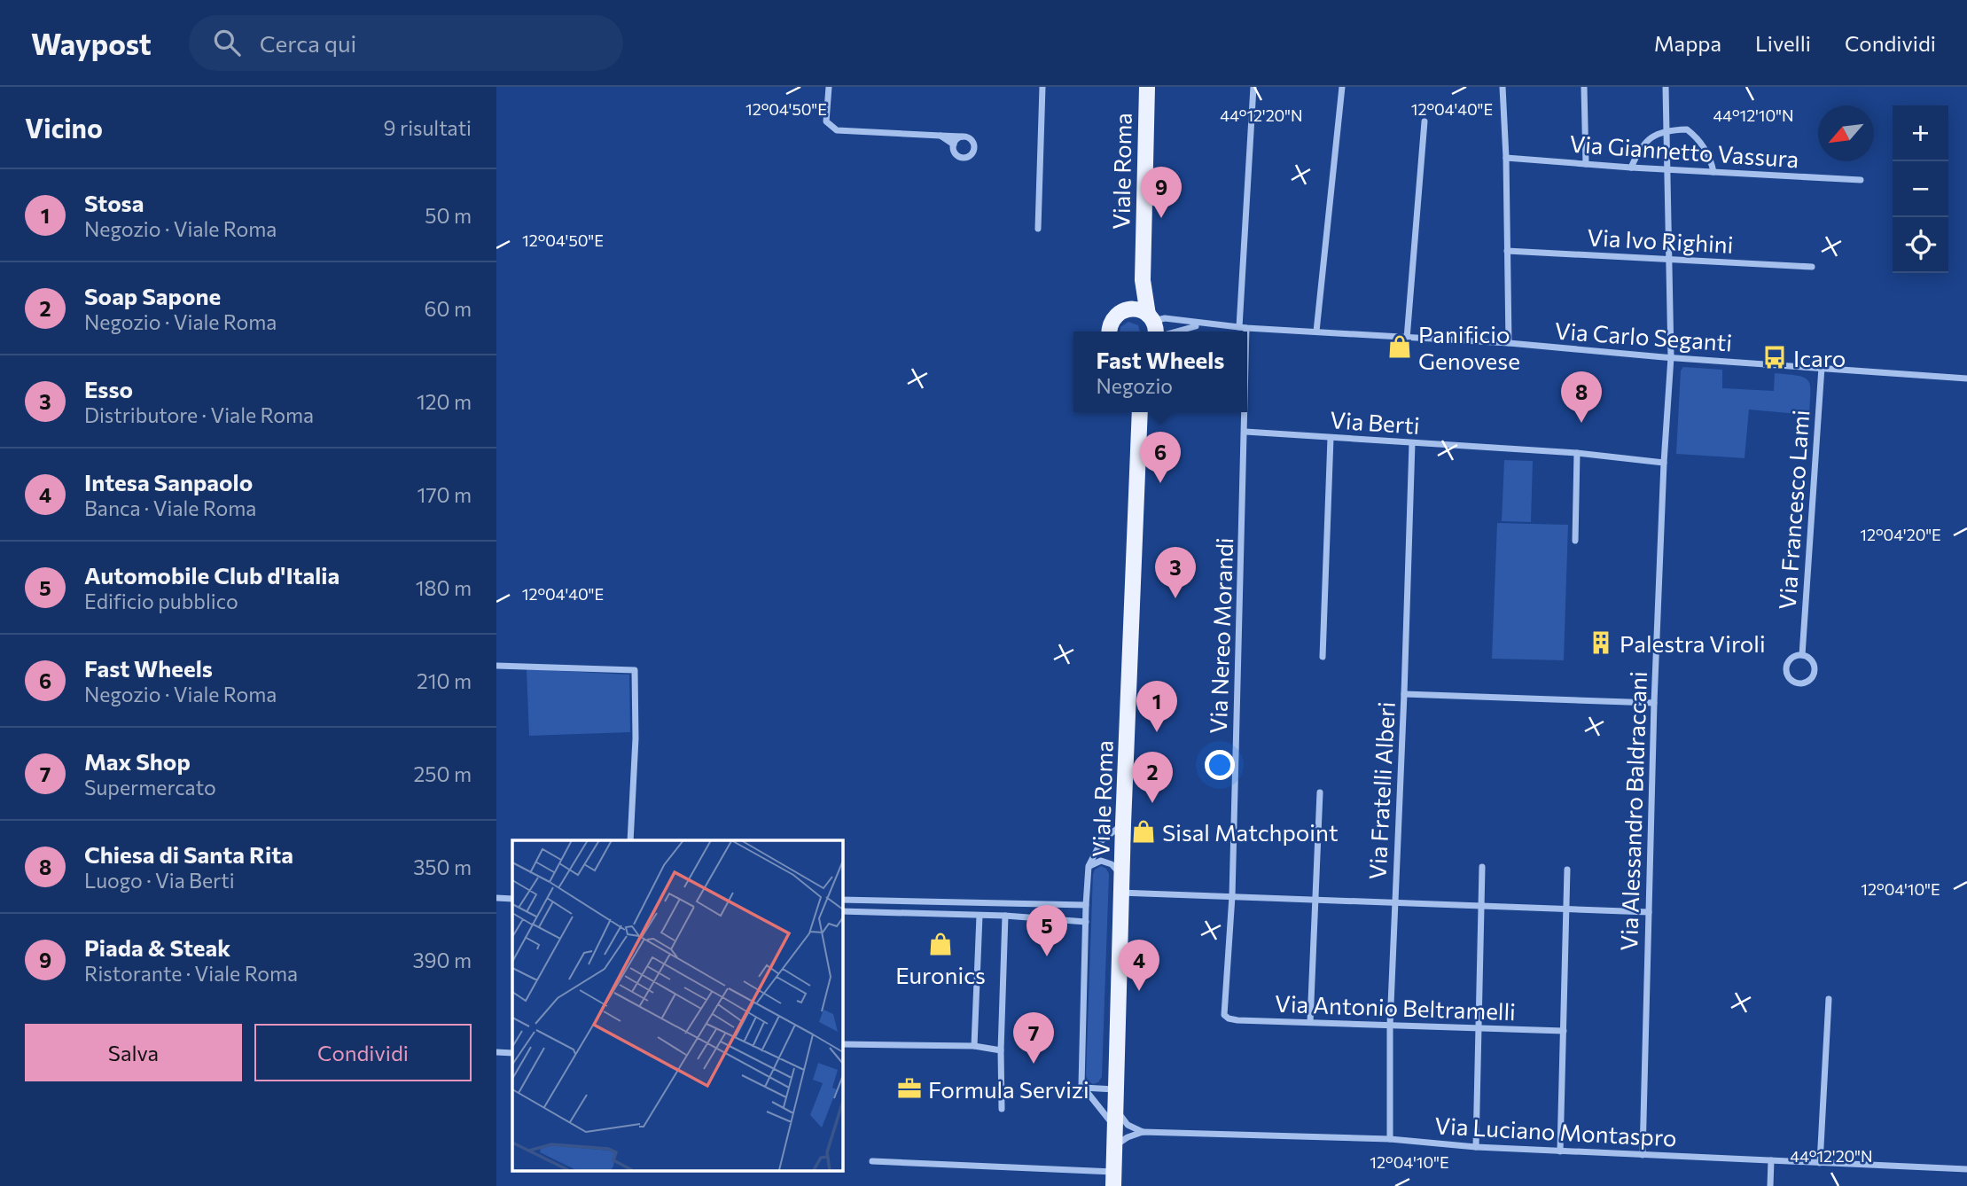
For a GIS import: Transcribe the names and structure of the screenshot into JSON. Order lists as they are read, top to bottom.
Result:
{
  "streets": {
    "main road": ["Viale Roma"],
    "street": [
      "Via Giannetto Vassura",
      "Via Ivo Righini",
      "Via Carlo Seganti",
      "Via Berti",
      "Via Francesco Lami",
      "Via Nereo Morandi",
      "Via Fratelli Alberi",
      "Via Alessandro Baldraccani",
      "Via Antonio Beltramelli",
      "Via Luciano Montaspro"
    ]
  },
  "crossings": [
    ["Via Giannetto Vassura", "Via Alessandro Baldraccani"],
    ["Viale Roma", "Via Carlo Seganti"],
    ["Viale Roma", "Via Luciano Montaspro"],
    ["Via Ivo Righini", "Via Alessandro Baldraccani"],
    ["Via Carlo Seganti", "Via Francesco Lami"],
    ["Via Carlo Seganti", "Via Nereo Morandi"],
    ["Via Carlo Seganti", "Via Alessandro Baldraccani"],
    ["Via Berti", "Via Nereo Morandi"],
    ["Via Berti", "Via Fratelli Alberi"],
    ["Via Berti", "Via Alessandro Baldraccani"],
    ["Via Nereo Morandi", "Via Antonio Beltramelli"],
    ["Via Fratelli Alberi", "Via Antonio Beltramelli"],
    ["Via Fratelli Alberi", "Via Luciano Montaspro"],
    ["Via Alessandro Baldraccani", "Via Luciano Montaspro"]
  ],
  "places": {
    "shop": ["Panificio Genovese", "Sisal Matchpoint", "Euronics"],
    "bus stop": ["Icaro"],
    "building": ["Palestra Viroli"],
    "office": ["Formula Servizi"]
  },
  "north": "bottom left",
  "page": {
    "header": "Waypost",
    "search": "Cerca qui",
    "nav": ["Mappa", "Livelli", "Condividi"],
    "heading": ["Vicino", "9 risultati"],
    "map_buttons": ["+", "−"],
    "pins": [
      "9",
      "8",
      "6",
      "3",
      "1",
      "2",
      "5",
      "4",
      "7"
    ],
    "list": [
      {
        "mark": "1",
        "name": "Stosa",
        "note": "Negozio · Viale Roma",
        "value": "50 m"
      },
      {
        "mark": "2",
        "name": "Soap Sapone",
        "note": "Negozio · Viale Roma",
        "value": "60 m"
      },
      {
        "mark": "3",
        "name": "Esso",
        "note": "Distributore · Viale Roma",
        "value": "120 m"
      },
      {
        "mark": "4",
        "name": "Intesa Sanpaolo",
        "note": "Banca · Viale Roma",
        "value": "170 m"
      },
      {
        "mark": "5",
        "name": "Automobile Club d'Italia",
        "note": "Edificio pubblico",
        "value": "180 m"
      },
      {
        "mark": "6",
        "name": "Fast Wheels",
        "note": "Negozio · Viale Roma",
        "value": "210 m"
      },
      {
        "mark": "7",
        "name": "Max Shop",
        "note": "Supermercato",
        "value": "250 m"
      },
      {
        "mark": "8",
        "name": "Chiesa di Santa Rita",
        "note": "Luogo · Via Berti",
        "value": "350 m"
      },
      {
        "mark": "9",
        "name": "Piada & Steak",
        "note": "Ristorante · Viale Roma",
        "value": "390 m"
      }
    ],
    "popup": ["Fast Wheels", "Negozio"],
    "buttons": ["Salva", "Condividi"]
  },
  "coordinates": [
    "12°04'40\"E",
    "12°04'50\"E",
    "44°12'20\"N",
    "44°12'10\"N",
    "12°04'20\"E",
    "12°04'10\"E"
  ]
}
